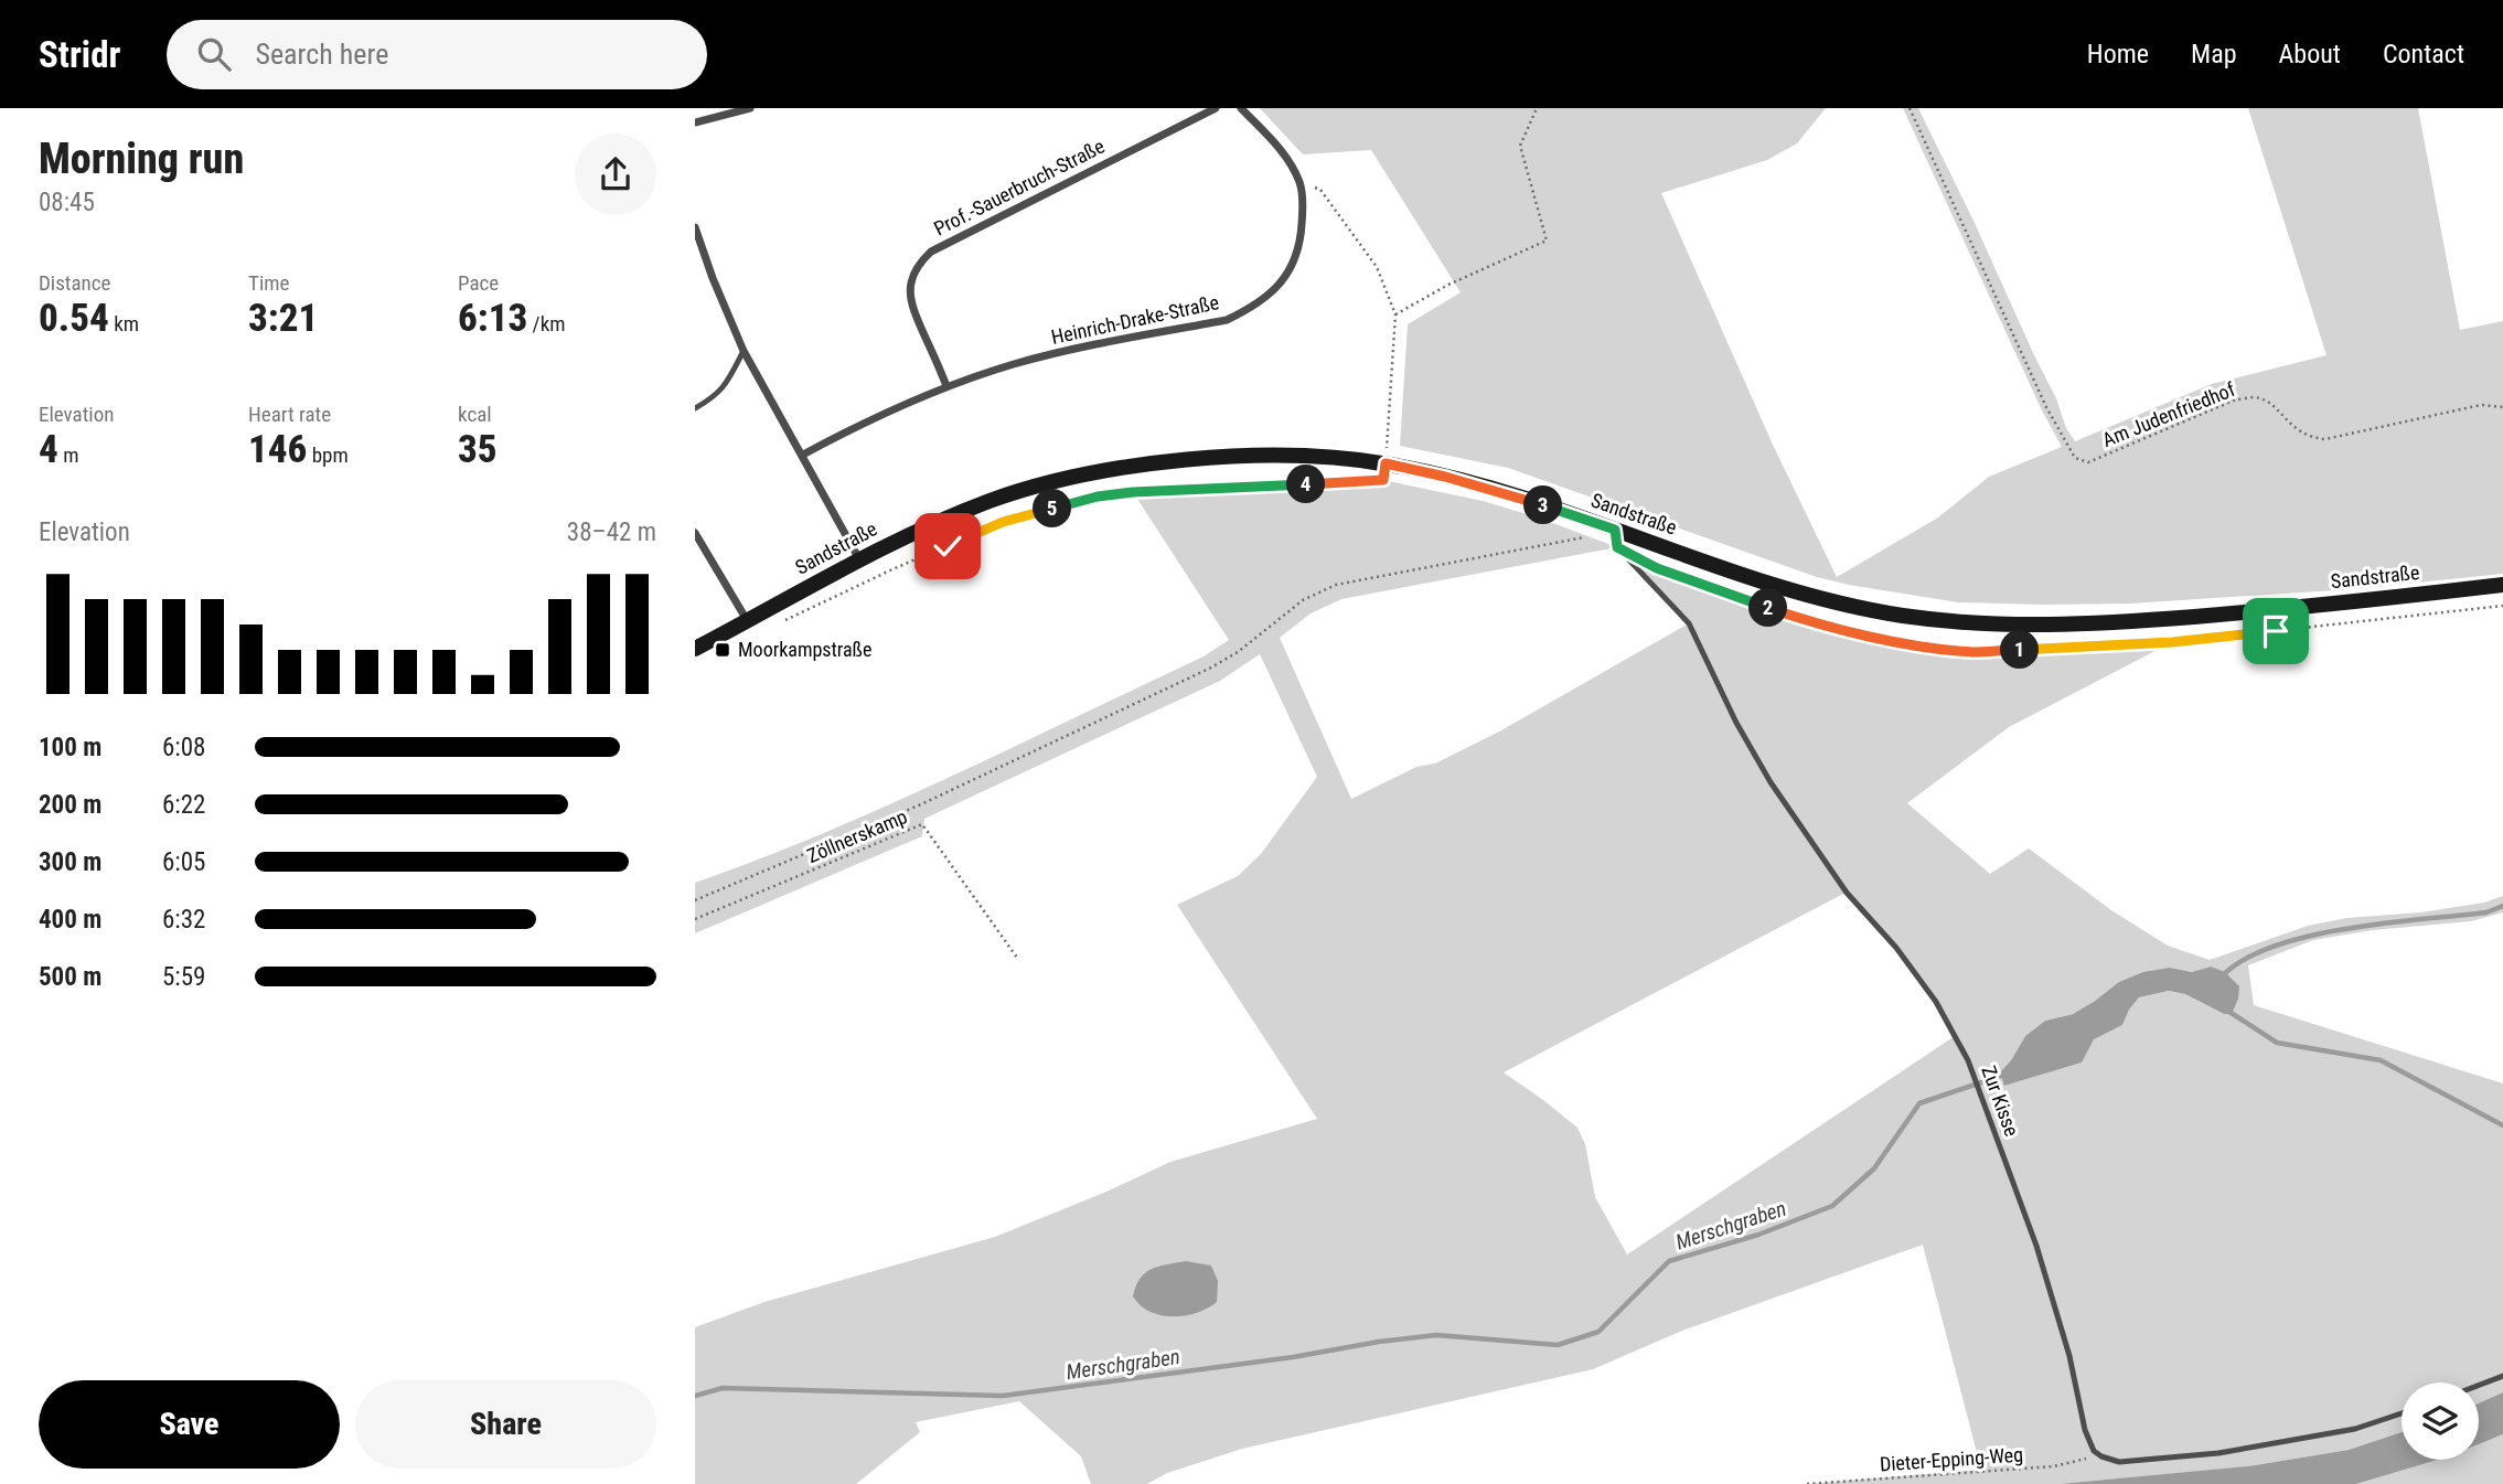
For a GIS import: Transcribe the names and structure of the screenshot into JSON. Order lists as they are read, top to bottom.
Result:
{
  "streets": {
    "main road": ["Sandstraße"],
    "street": ["Prof.-Sauerbruch-Straße", "Heinrich-Drake-Straße"],
    "lane": ["Zur Kisse"],
    "path": ["Am Judenfriedhof", "Zöllnerskamp", "Dieter-Epping-Weg"]
  },
  "crossings": [
    ["Prof.-Sauerbruch-Straße", "Heinrich-Drake-Straße"],
    ["Sandstraße", "Zur Kisse"],
    ["Zur Kisse", "Dieter-Epping-Weg"]
  ],
  "water": ["Merschgraben"],
  "places": {
    "transit": ["Moorkampstraße"]
  },
  "page": {
    "header": "Stridr",
    "search": "Search here",
    "nav": [
      "Home",
      "Map",
      "About",
      "Contact"
    ],
    "heading": ["Morning run", "08:45"],
    "stats": [
      ["Distance", "0.54 km"],
      ["Time", "3:21"],
      ["Pace", "6:13 /km"],
      ["Elevation", "4 m"],
      ["Heart rate", "146 bpm"],
      ["kcal", "35"]
    ],
    "pins": [
      "4",
      "3",
      "5",
      "2",
      "1"
    ],
    "chart": ["Elevation", "38–42 m"],
    "list": [
      {
        "name": "100 m",
        "note": "6:08"
      },
      {
        "name": "200 m",
        "note": "6:22"
      },
      {
        "name": "300 m",
        "note": "6:05"
      },
      {
        "name": "400 m",
        "note": "6:32"
      },
      {
        "name": "500 m",
        "note": "5:59"
      }
    ],
    "buttons": ["Save", "Share"]
  }
}
